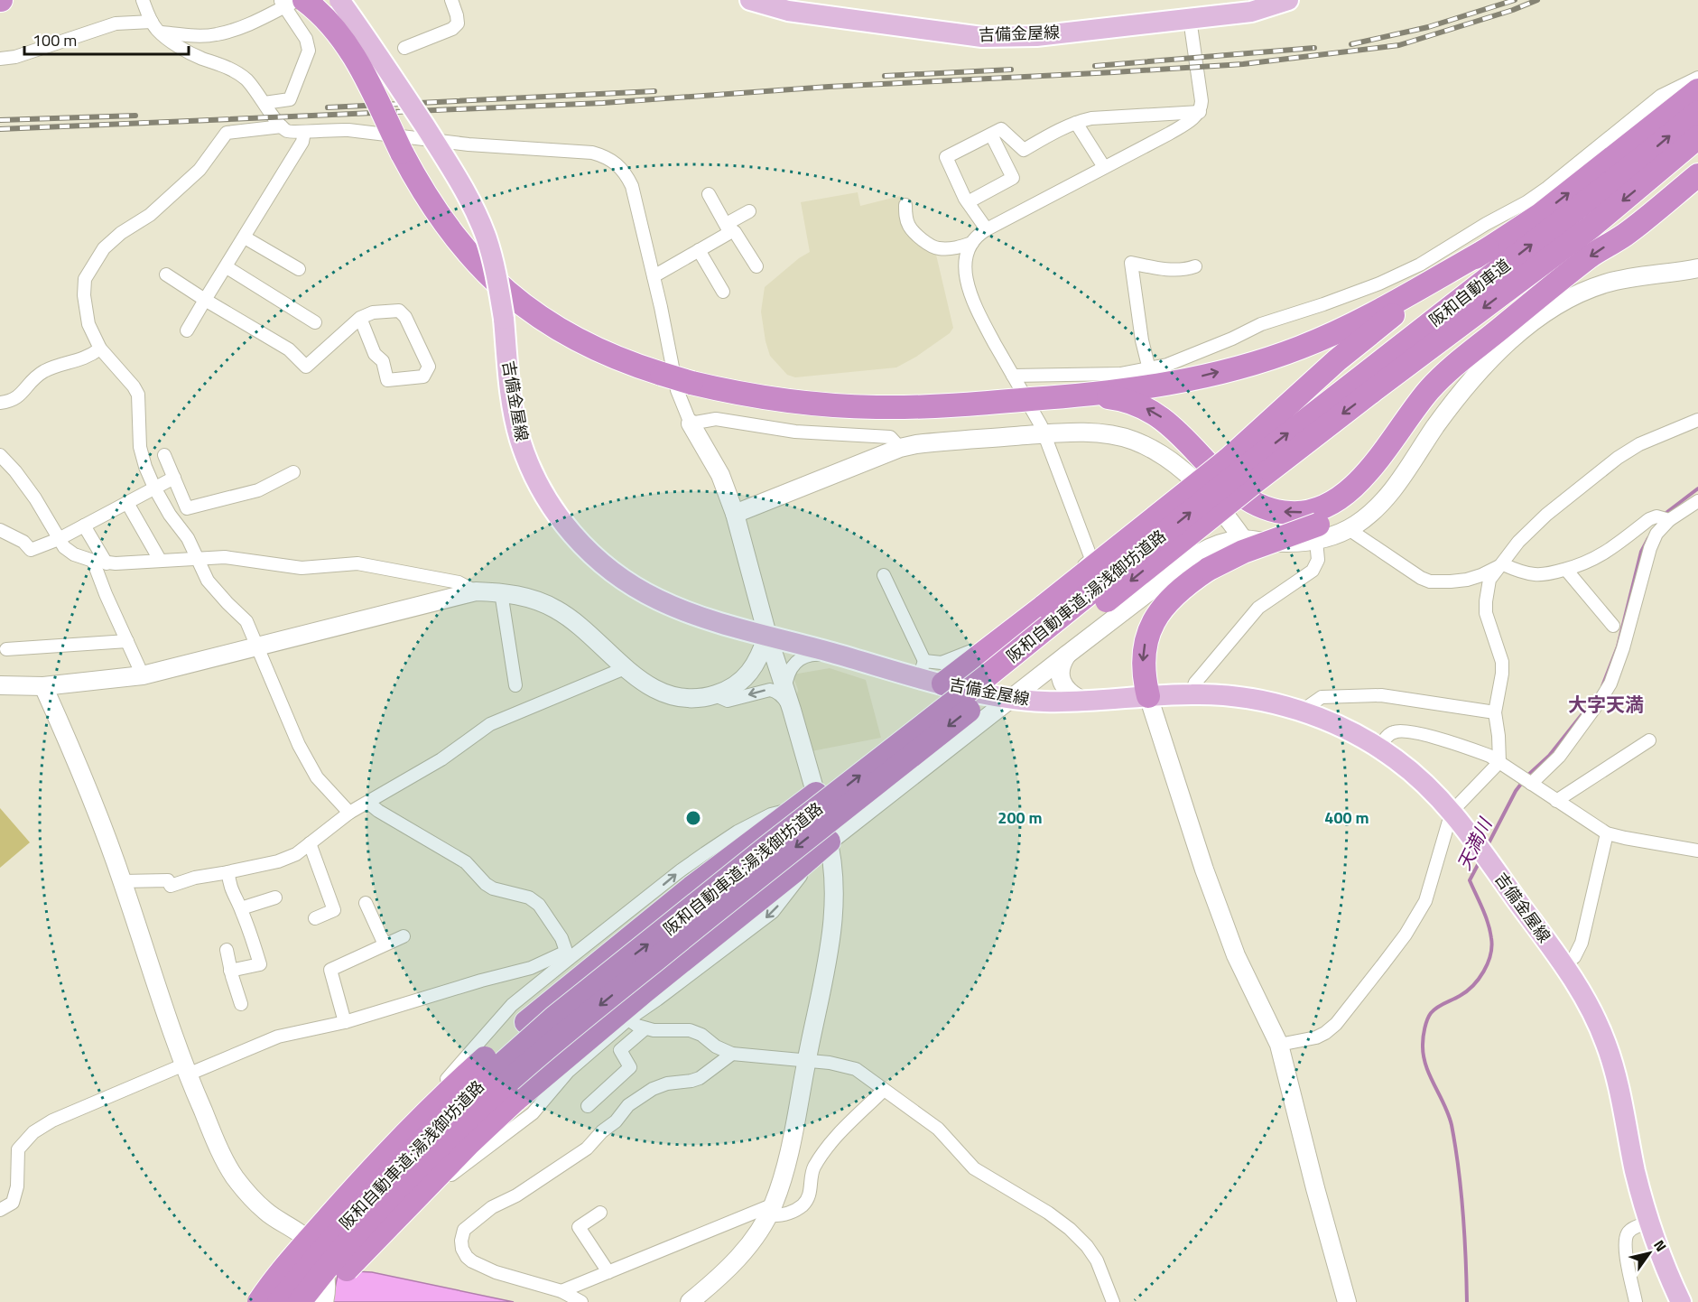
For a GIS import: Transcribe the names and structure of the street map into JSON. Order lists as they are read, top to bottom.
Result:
{
  "streets": {
    "highway": ["阪和自動車道", "阪和自動車道;湯浅御坊道路"],
    "main road": ["吉備金屋線"]
  },
  "crossings": [
    ["阪和自動車道", "阪和自動車道;湯浅御坊道路"]
  ],
  "districts": ["大字天満"],
  "water": ["天満川"],
  "scale_bar": "100 m",
  "north": "top right",
  "rings": ["200 m", "400 m"]
}
